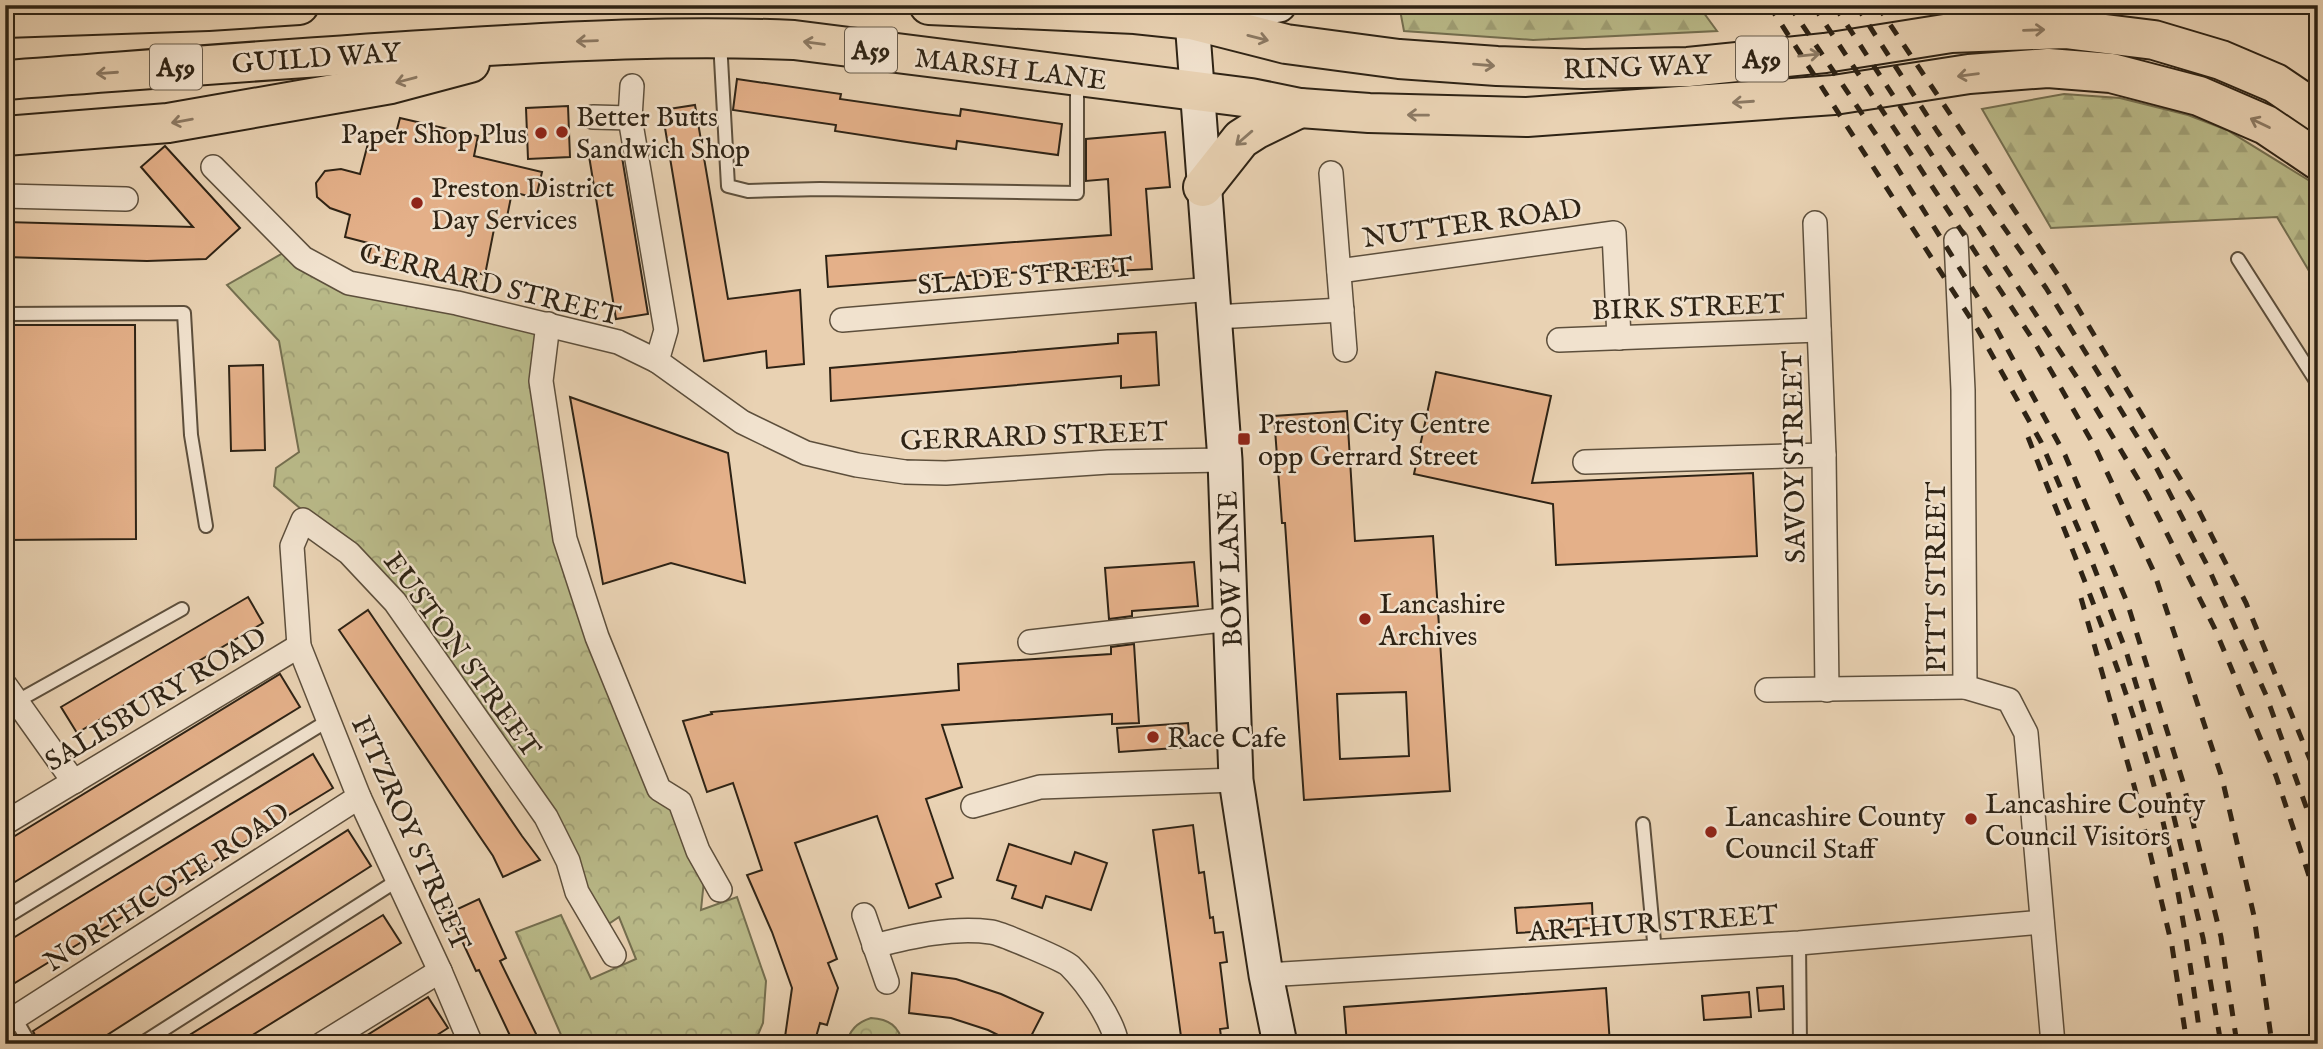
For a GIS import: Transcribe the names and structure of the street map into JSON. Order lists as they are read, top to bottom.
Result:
{
  "streets": {
    "highway": [
      "A59",
      "GUILD WAY",
      "RING WAY",
      "MARSH LANE"
    ],
    "street": [
      "NUTTER ROAD",
      "SLADE STREET",
      "GERRARD STREET",
      "BIRK STREET",
      "SAVOY STREET",
      "BOW LANE",
      "PITT STREET",
      "EUSTON STREET",
      "SALISBURY ROAD",
      "FITZROY STREET",
      "NORTHCOTE ROAD",
      "ARTHUR STREET"
    ]
  },
  "crossings": [
    ["GUILD WAY", "MARSH LANE"],
    ["RING WAY", "MARSH LANE"],
    ["RING WAY", "BOW LANE"],
    ["MARSH LANE", "BOW LANE"],
    ["NUTTER ROAD", "BIRK STREET"],
    ["SLADE STREET", "BOW LANE"],
    ["GERRARD STREET", "BOW LANE"],
    ["BIRK STREET", "SAVOY STREET"],
    ["BOW LANE", "ARTHUR STREET"],
    ["PITT STREET", "ARTHUR STREET"],
    ["EUSTON STREET", "SALISBURY ROAD"],
    ["EUSTON STREET", "FITZROY STREET"],
    ["SALISBURY ROAD", "FITZROY STREET"],
    ["FITZROY STREET", "NORTHCOTE ROAD"]
  ],
  "one_way": ["MARSH LANE"],
  "places": {
    "other": [
      "Better Butts Sandwich Shop",
      "Paper Shop Plus",
      "Preston District Day Services",
      "Lancashire Archives",
      "Race Cafe",
      "Lancashire County Council Visitors",
      "Lancashire County Council Staff"
    ],
    "transit": ["Preston City Centre opp Gerrard Street"]
  }
}
